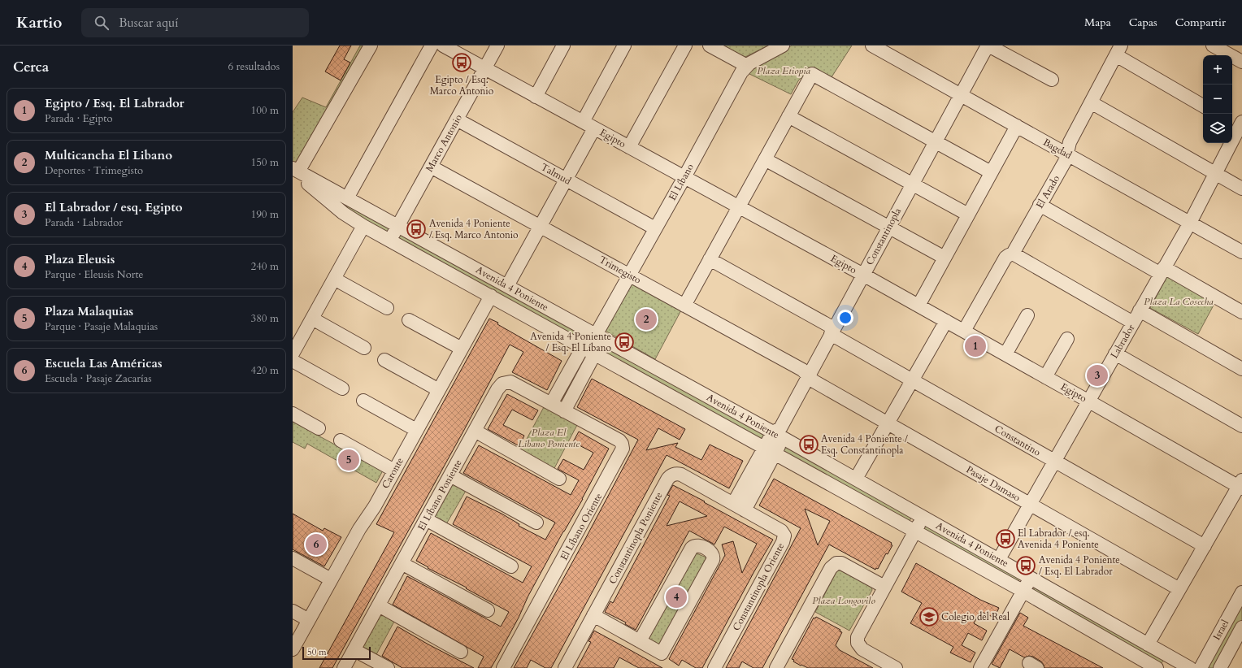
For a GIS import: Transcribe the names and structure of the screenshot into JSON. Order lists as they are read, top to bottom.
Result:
{
  "streets": {
    "street": [
      "Egipto",
      "Marco Antonio",
      "Bagdad",
      "Talmud",
      "El Líbano",
      "El Arado",
      "Constantinopla",
      "Trimegisto",
      "Avenida 4 Poniente",
      "Labrador",
      "Constantino",
      "Caronte",
      "Pasaje Damaso",
      "El Líbano Poniente",
      "El Líbano Oriente",
      "Constantinopla Poniente",
      "Constantinopla Oriente",
      "Israel"
    ]
  },
  "crossings": [
    ["Egipto", "Marco Antonio"],
    ["Egipto", "El Líbano"],
    ["Egipto", "El Arado"],
    ["Egipto", "Constantinopla"],
    ["Egipto", "Labrador"],
    ["Marco Antonio", "Talmud"],
    ["Marco Antonio", "Trimegisto"],
    ["Marco Antonio", "Avenida 4 Poniente"],
    ["Bagdad", "El Arado"],
    ["Bagdad", "Constantinopla"],
    ["Bagdad", "Labrador"],
    ["Talmud", "El Líbano"],
    ["El Líbano", "Trimegisto"],
    ["El Líbano", "Avenida 4 Poniente"],
    ["El Líbano", "El Líbano Poniente"],
    ["El Líbano", "El Líbano Oriente"],
    ["Constantinopla", "Trimegisto"],
    ["Constantinopla", "Avenida 4 Poniente"],
    ["Constantinopla", "Constantino"],
    ["Constantinopla", "Pasaje Damaso"],
    ["Constantinopla", "Constantinopla Poniente"],
    ["Constantinopla", "Constantinopla Oriente"],
    ["Trimegisto", "Pasaje Damaso"],
    ["Avenida 4 Poniente", "Labrador"],
    ["Avenida 4 Poniente", "Caronte"],
    ["Labrador", "Constantino"],
    ["Labrador", "Pasaje Damaso"],
    ["El Líbano Poniente", "El Líbano Oriente"],
    ["Constantinopla Poniente", "Constantinopla Oriente"]
  ],
  "parks": [
    "Plaza Etiopia",
    "Plaza La Cosecha",
    "Plaza El Líbano Poniente",
    "Plaza Longovilo"
  ],
  "places": {
    "bus stop": [
      "Egipto / Esq. Marco Antonio",
      "Avenida 4 Poniente / Esq. Marco Antonio",
      "Avenida 4 Poniente / Esq. El Líbano",
      "Avenida 4 Poniente / Esq. Constantinopla",
      "El Labrador / esq. Avenida 4 Poniente",
      "Avenida 4 Poniente / Esq. El Labrador"
    ],
    "school or university": ["Colegio del Real"]
  },
  "scale_bar": "50 m",
  "page": {
    "header": "Kartio",
    "search": "Buscar aquí",
    "nav": ["Mapa", "Capas", "Compartir"],
    "heading": ["Cerca", "6 resultados"],
    "map_buttons": ["+", "−"],
    "list": [
      {
        "mark": "1",
        "name": "Egipto / Esq. El Labrador",
        "note": "Parada · Egipto",
        "value": "100 m"
      },
      {
        "mark": "2",
        "name": "Multicancha El Libano",
        "note": "Deportes · Trimegisto",
        "value": "150 m"
      },
      {
        "mark": "3",
        "name": "El Labrador / esq. Egipto",
        "note": "Parada · Labrador",
        "value": "190 m"
      },
      {
        "mark": "4",
        "name": "Plaza Eleusis",
        "note": "Parque · Eleusis Norte",
        "value": "240 m"
      },
      {
        "mark": "5",
        "name": "Plaza Malaquias",
        "note": "Parque · Pasaje Malaquias",
        "value": "380 m"
      },
      {
        "mark": "6",
        "name": "Escuela Las Américas",
        "note": "Escuela · Pasaje Zacarías",
        "value": "420 m"
      }
    ],
    "pins": [
      "2",
      "1",
      "3",
      "5",
      "6",
      "4"
    ],
    "scale": "50 m"
  }
}
